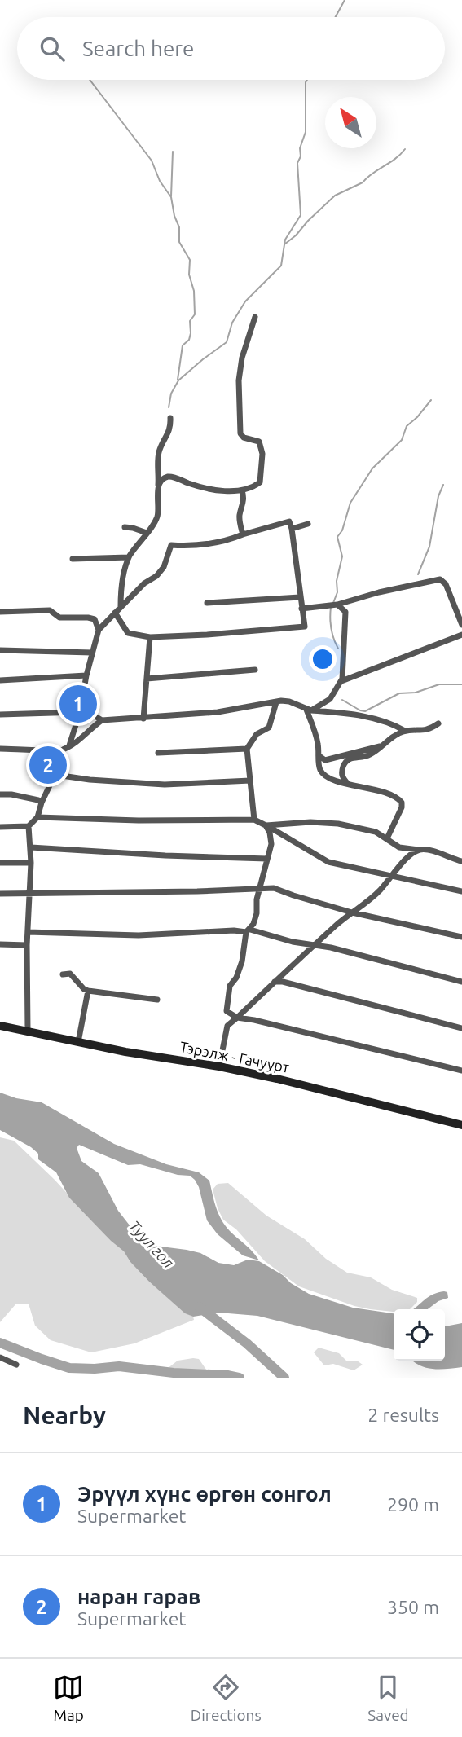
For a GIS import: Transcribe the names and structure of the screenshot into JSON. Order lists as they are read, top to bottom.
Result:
{
  "streets": {
    "main road": ["Тэрэлж - Гачуурт"]
  },
  "water": ["Туул гол"],
  "north": "top left",
  "page": {
    "search": "Search here",
    "pins": ["1", "2"],
    "heading": ["Nearby", "2 results"],
    "list": [
      {
        "mark": "1",
        "name": "Эрүүл хүнс өргөн сонгол",
        "note": "Supermarket",
        "value": "290 m"
      },
      {
        "mark": "2",
        "name": "наран гарав",
        "note": "Supermarket",
        "value": "350 m"
      }
    ],
    "nav": ["Map", "Directions", "Saved"]
  }
}
